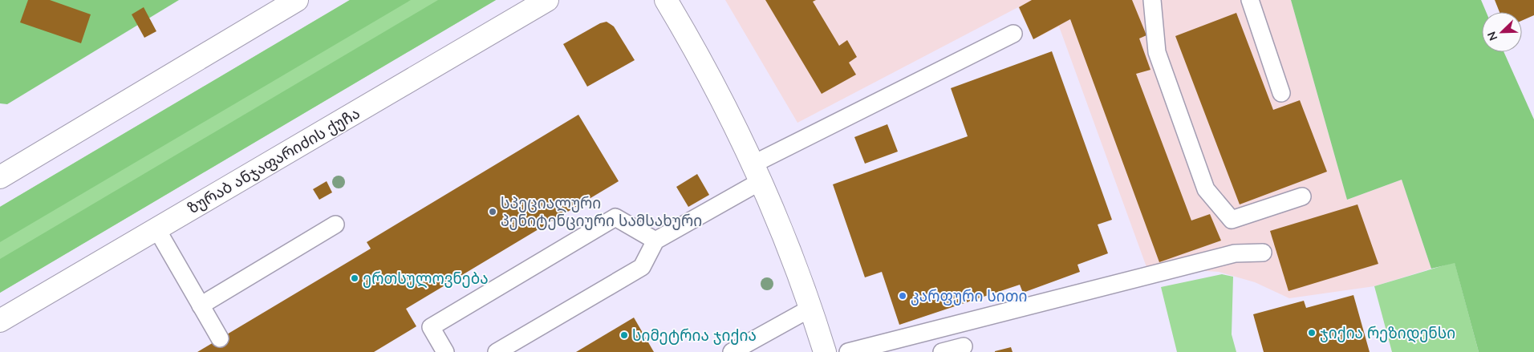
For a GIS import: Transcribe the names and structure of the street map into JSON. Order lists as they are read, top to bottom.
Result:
{
  "streets": {
    "main road": ["ზურაბ ანჯაფარიძის ქუჩა"]
  },
  "places": [
    "სპეციალური პენიტენციური სამსახური",
    "ერთსულოვნება",
    "კარფური სითი",
    "ჯიქია რეზიდენსი",
    "სიმეტრია ჯიქია"
  ],
  "north": "bottom left"
}
